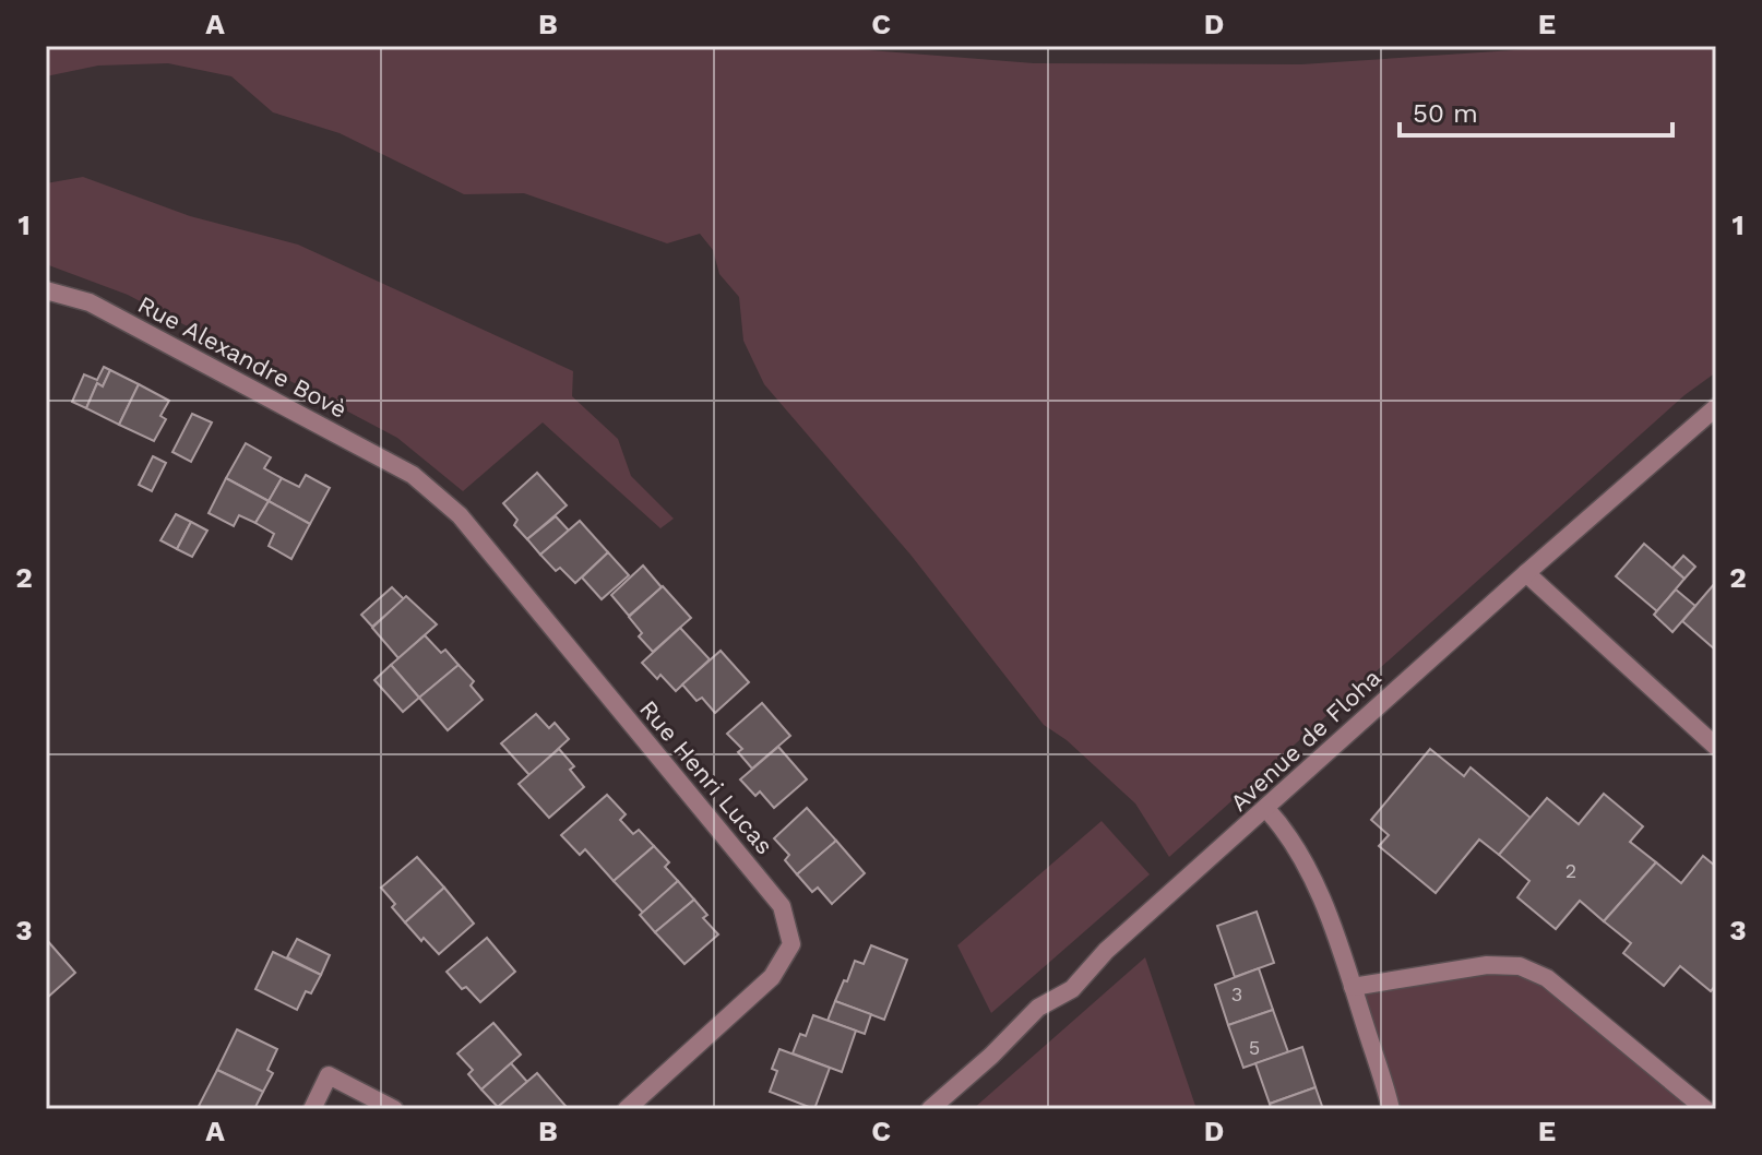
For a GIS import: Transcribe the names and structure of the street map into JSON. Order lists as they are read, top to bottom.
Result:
{
  "streets": {
    "street": ["Rue Alexandre Bovè", "Avenue de Floha", "Rue Henri Lucas"]
  },
  "crossings": [
    ["Rue Alexandre Bovè", "Rue Henri Lucas"]
  ],
  "house_numbers": ["2", "3", "5"],
  "scale_bar": "50 m",
  "grid": {
    "columns": [
      "A",
      "B",
      "C",
      "D",
      "E"
    ],
    "rows": ["1", "2", "3"]
  }
}
